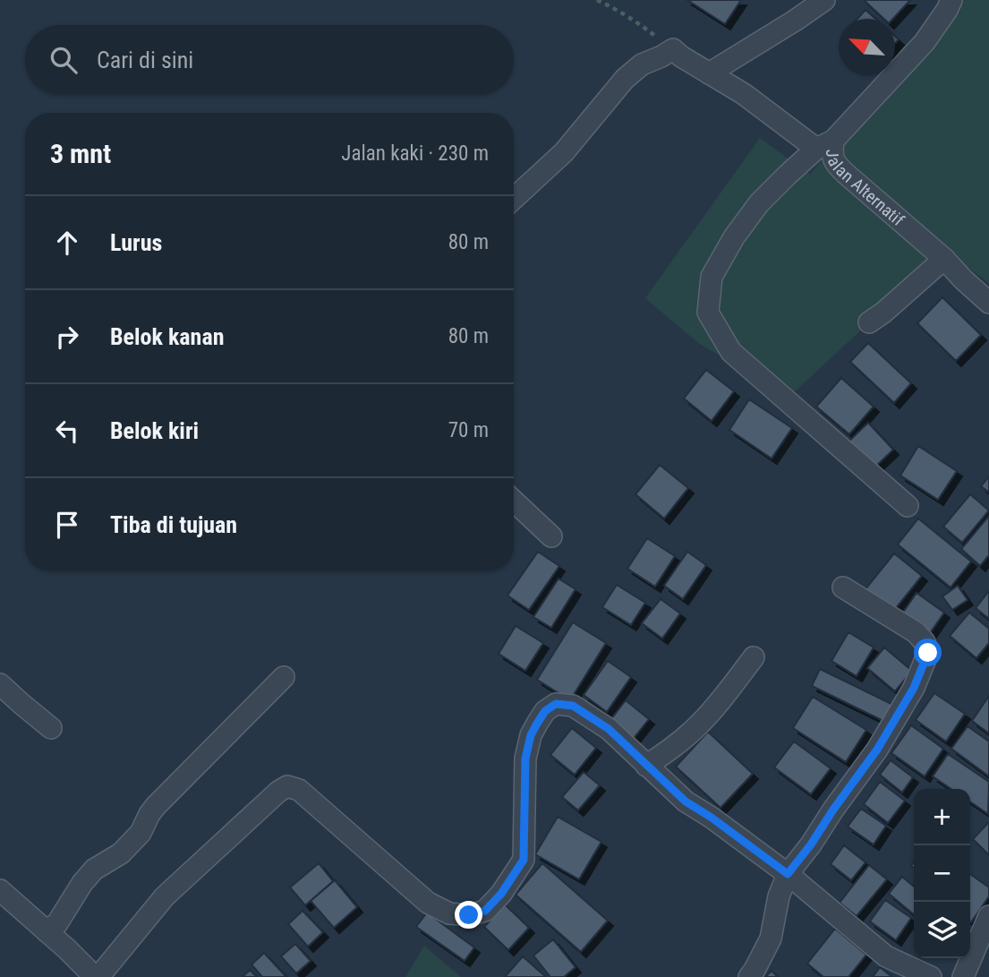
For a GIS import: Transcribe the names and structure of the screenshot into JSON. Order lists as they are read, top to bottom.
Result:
{
  "streets": {
    "street": ["Jalan Alternatif"]
  },
  "north": "top left",
  "page": {
    "search": "Cari di sini",
    "heading": ["3 mnt", "Jalan kaki · 230 m"],
    "list": [
      ["Lurus", "80 m"],
      ["Belok kanan", "80 m"],
      ["Belok kiri", "70 m"],
      "Tiba di tujuan"
    ],
    "map_buttons": ["+", "−"]
  }
}
